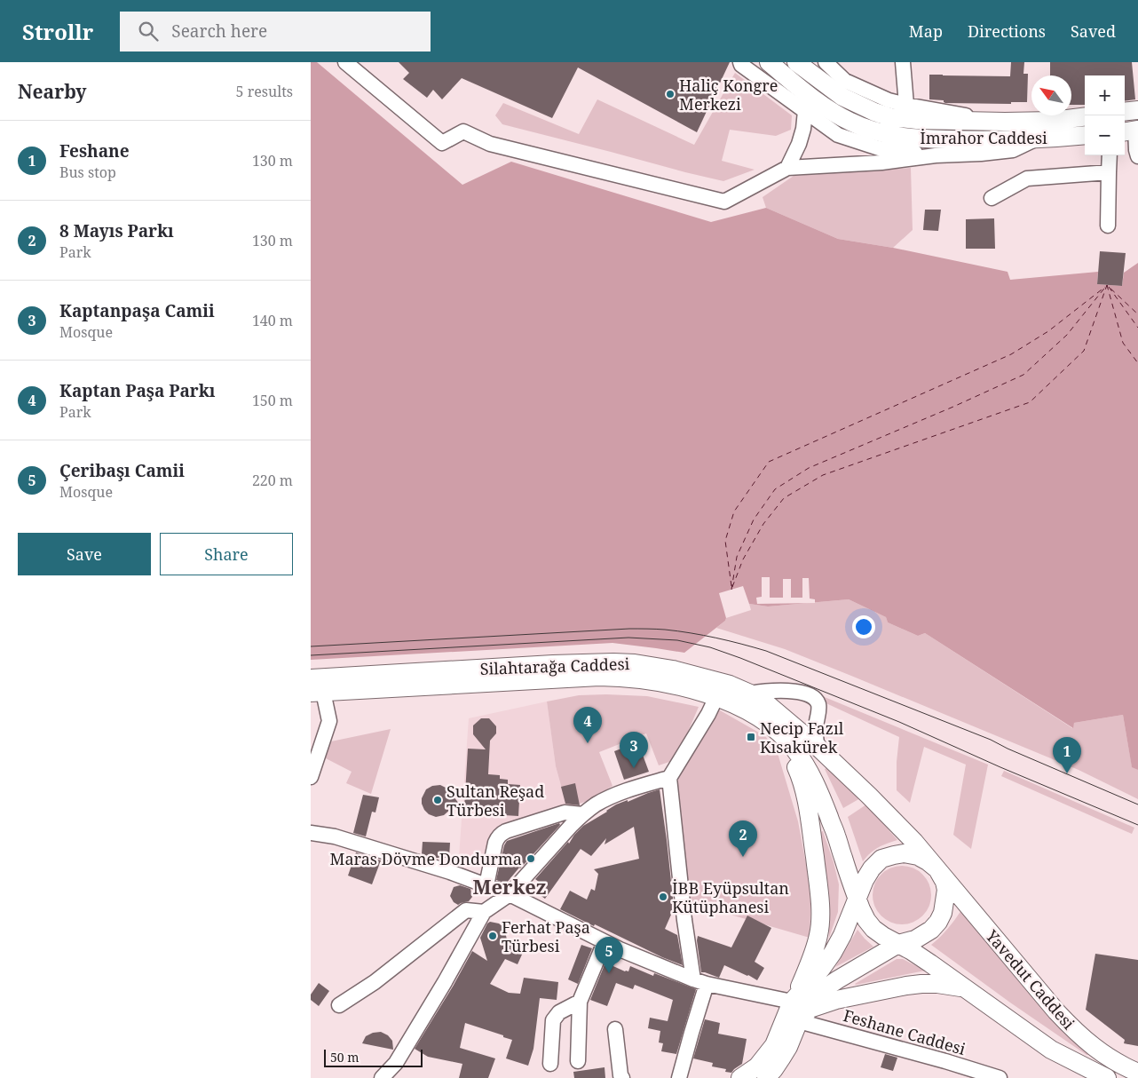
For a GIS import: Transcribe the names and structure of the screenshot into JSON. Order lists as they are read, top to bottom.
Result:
{
  "streets": {
    "main road": ["İmrahor Caddesi", "Silahtarağa Caddesi", "Yavedut Caddesi"],
    "street": ["Feshane Caddesi"]
  },
  "crossings": [
    ["Silahtarağa Caddesi", "Yavedut Caddesi"]
  ],
  "districts": ["Merkez"],
  "places": {
    "other": [
      "Haliç Kongre Merkezi",
      "Sultan Reşad Türbesi",
      "Maras Dövme Dondurma",
      "İBB Eyüpsultan Kütüphanesi",
      "Ferhat Paşa Türbesi"
    ],
    "transit": ["Necip Fazıl Kısakürek"]
  },
  "scale_bar": "50 m",
  "north": "top left",
  "page": {
    "header": "Strollr",
    "search": "Search here",
    "nav": ["Map", "Directions", "Saved"],
    "heading": ["Nearby", "5 results"],
    "map_buttons": ["+", "−"],
    "list": [
      {
        "mark": "1",
        "name": "Feshane",
        "note": "Bus stop",
        "value": "130 m"
      },
      {
        "mark": "2",
        "name": "8 Mayıs Parkı",
        "note": "Park",
        "value": "130 m"
      },
      {
        "mark": "3",
        "name": "Kaptanpaşa Camii",
        "note": "Mosque",
        "value": "140 m"
      },
      {
        "mark": "4",
        "name": "Kaptan Paşa Parkı",
        "note": "Park",
        "value": "150 m"
      },
      {
        "mark": "5",
        "name": "Çeribaşı Camii",
        "note": "Mosque",
        "value": "220 m"
      }
    ],
    "buttons": ["Save", "Share"],
    "pins": [
      "4",
      "3",
      "1",
      "2",
      "5"
    ],
    "scale": "50 m"
  }
}
